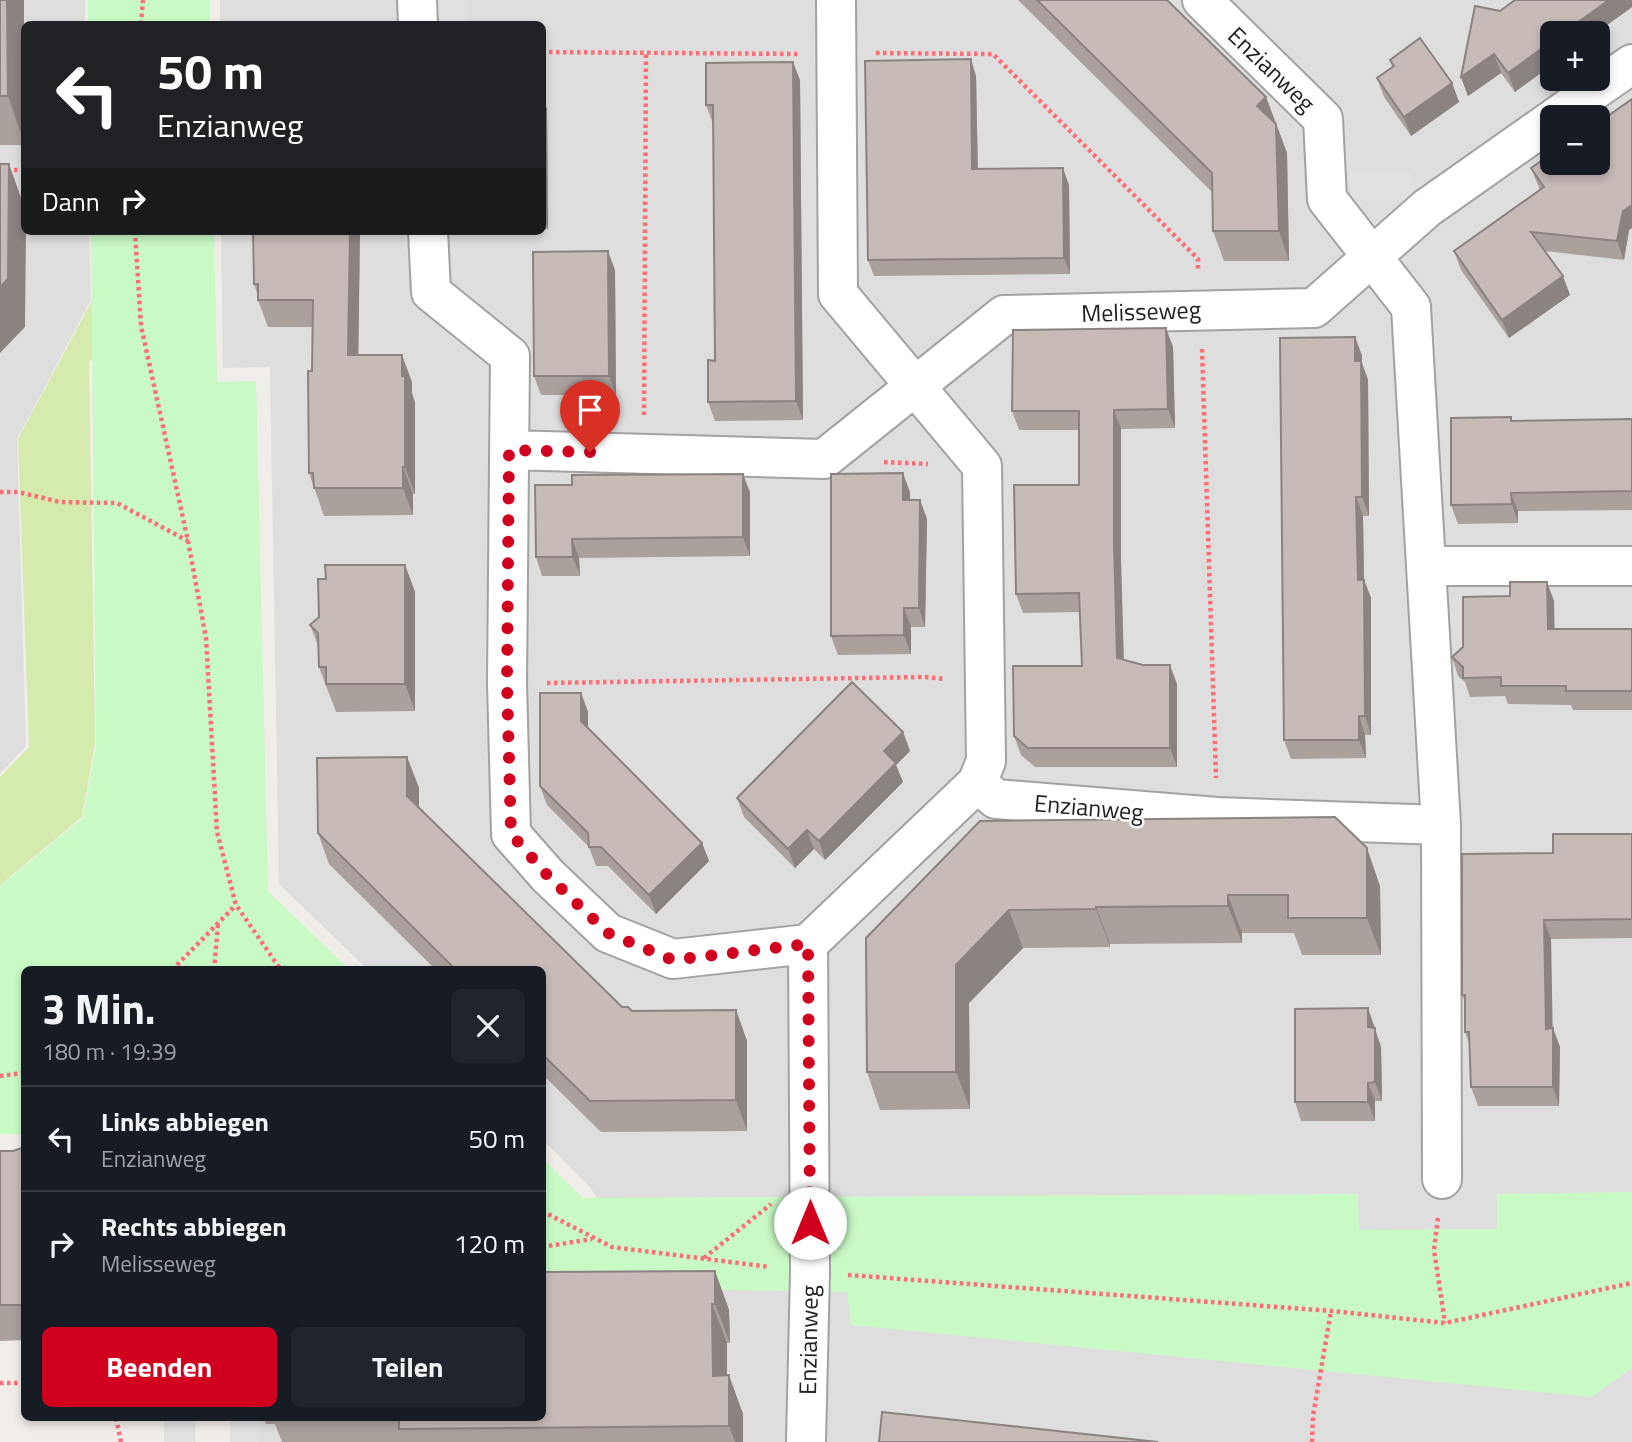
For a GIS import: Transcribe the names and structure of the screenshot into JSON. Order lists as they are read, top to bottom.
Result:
{
  "streets": {
    "street": ["Enzianweg", "Melisseweg"]
  },
  "crossings": [
    ["Enzianweg", "Melisseweg"]
  ],
  "page": {
    "map_buttons": ["+", "−"],
    "turn": ["50 m", "Enzianweg"],
    "then": "Dann",
    "heading": ["3 Min.", "180 m · 19:39"],
    "list": [
      {
        "name": "Links abbiegen",
        "note": "Enzianweg",
        "value": "50 m"
      },
      {
        "name": "Rechts abbiegen",
        "note": "Melisseweg",
        "value": "120 m"
      }
    ],
    "buttons": ["Beenden", "Teilen"]
  }
}
